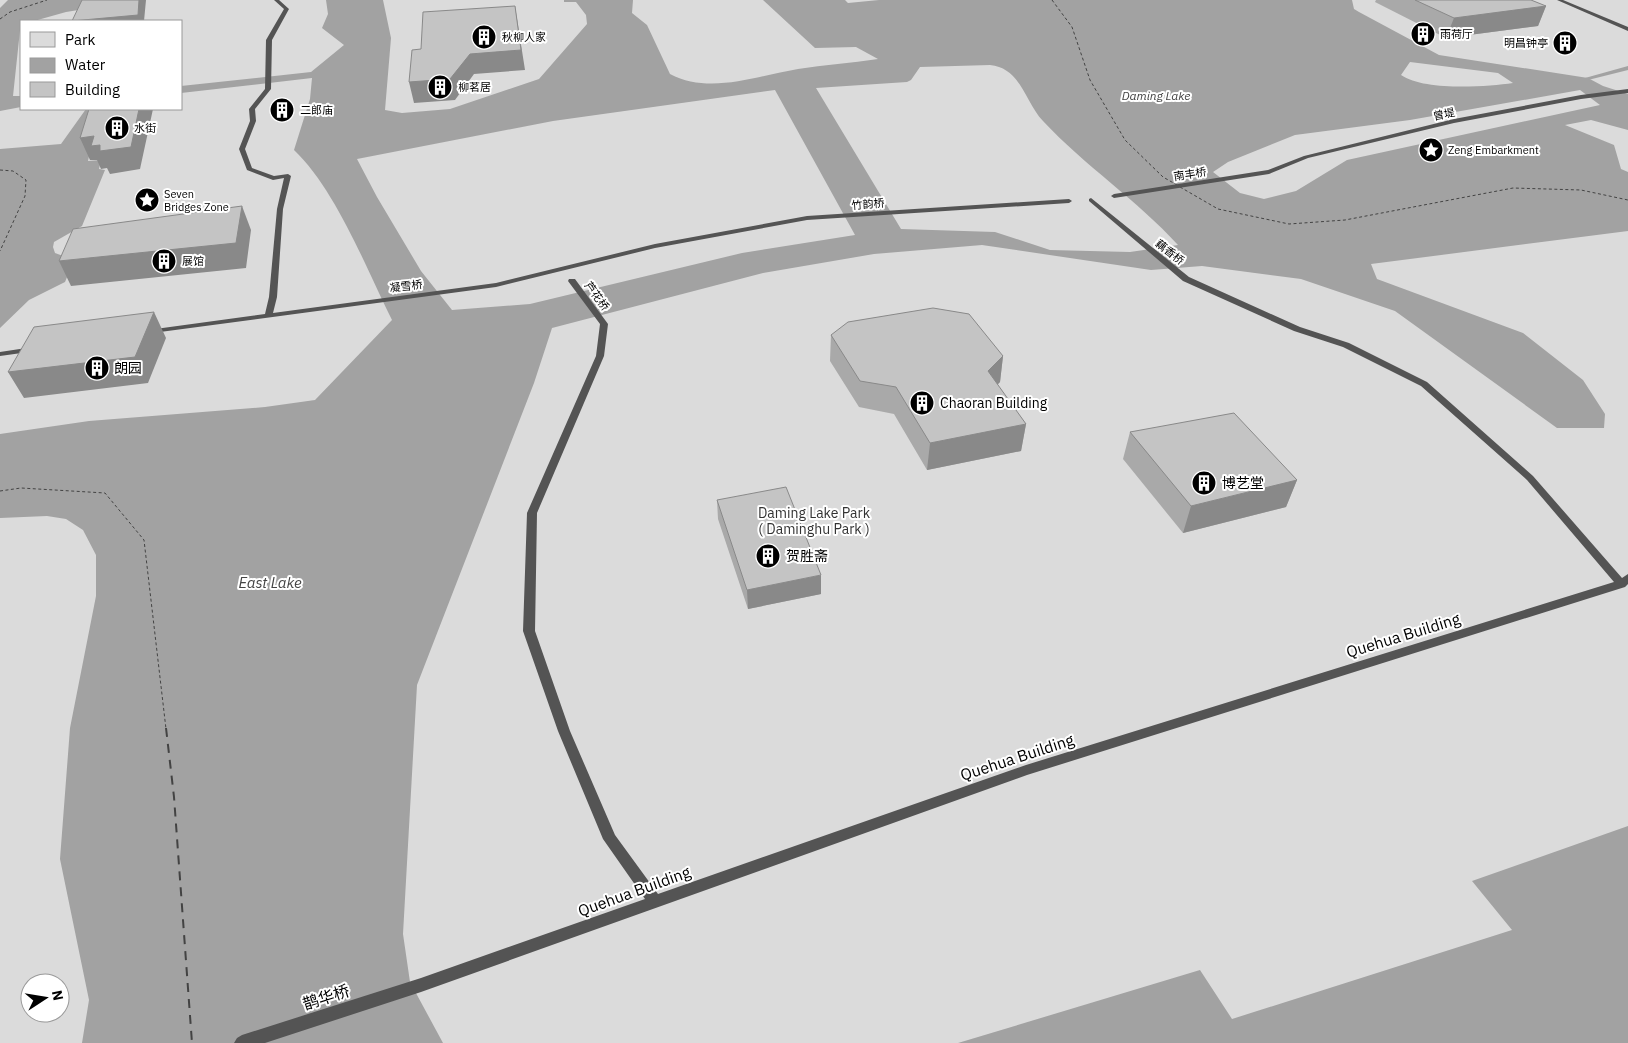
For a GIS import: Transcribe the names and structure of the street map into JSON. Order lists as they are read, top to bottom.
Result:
{
  "streets": {
    "lane": [
      "曾堤",
      "南丰桥",
      "竹韵桥",
      "藕香桥",
      "凝雪桥",
      "芦花桥",
      "Quehua Building",
      "鹊华桥"
    ]
  },
  "crossings": [
    ["曾堤", "南丰桥"],
    ["竹韵桥", "凝雪桥"],
    ["藕香桥", "Quehua Building"],
    ["芦花桥", "Quehua Building"],
    ["Quehua Building", "鹊华桥"]
  ],
  "water": ["Daming Lake", "East Lake"],
  "parks": ["Daming Lake Park ( Daminghu Park )"],
  "places": {
    "building": [
      "雨荷厅",
      "秋柳人家",
      "明昌钟亭",
      "柳茗居",
      "二郎庙",
      "水街",
      "展馆",
      "朗园",
      "Chaoran Building",
      "博艺堂",
      "贺胜斋"
    ],
    "place": ["Zeng Embarkment", "Seven Bridges Zone"]
  },
  "legend": ["Park", "Water", "Building"],
  "north": "right"
}
